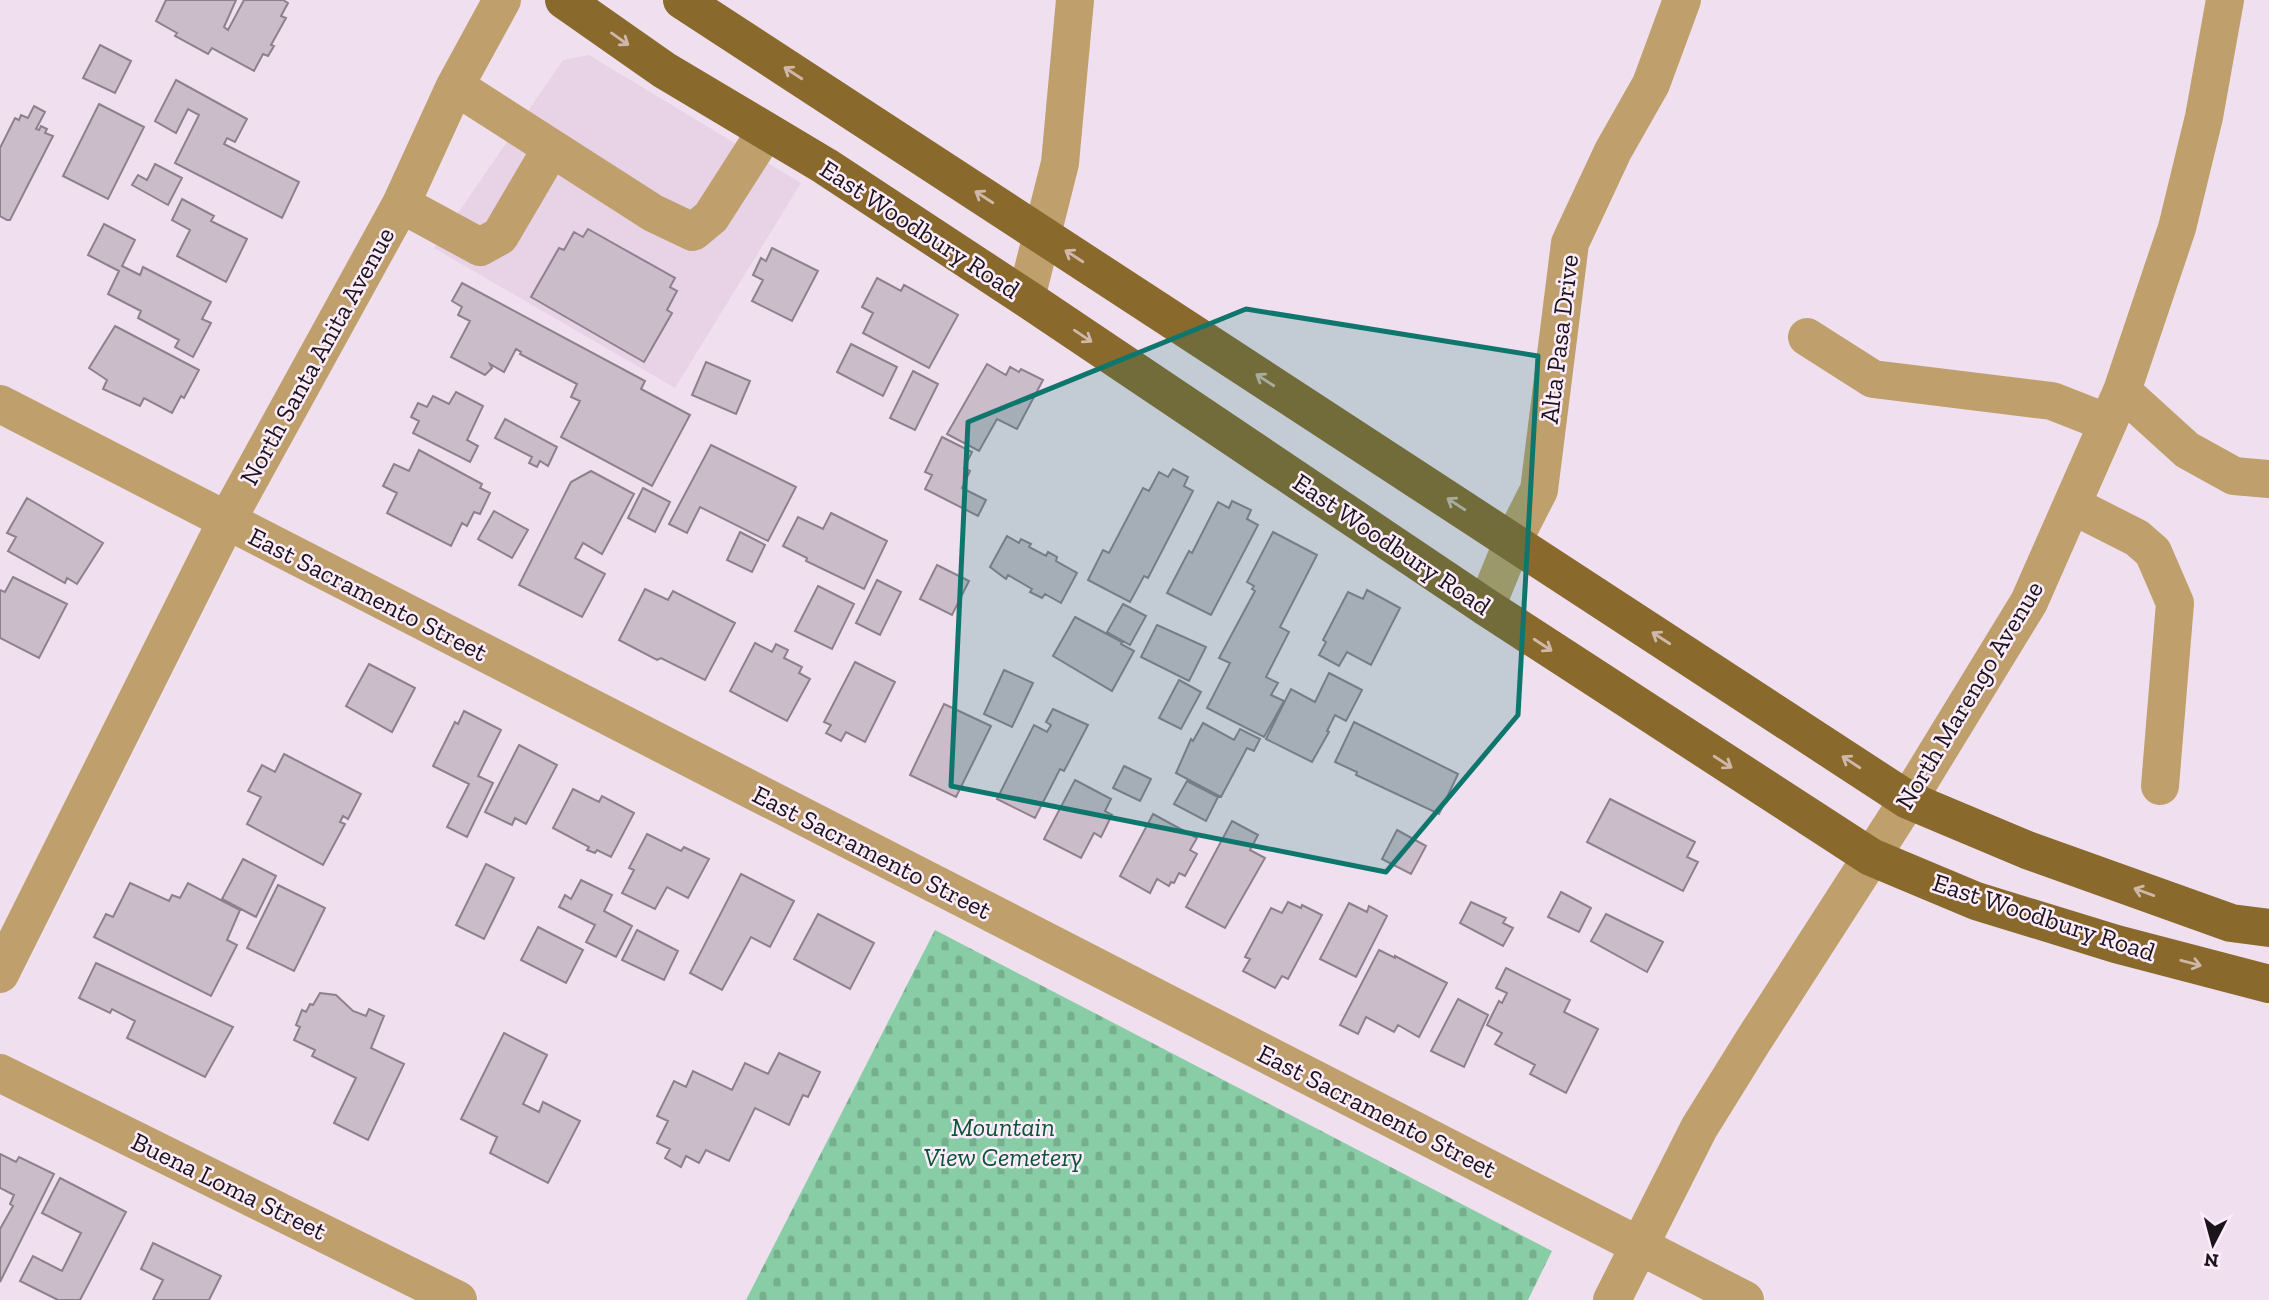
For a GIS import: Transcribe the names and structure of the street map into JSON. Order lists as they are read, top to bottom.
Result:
{
  "streets": {
    "main road": ["East Woodbury Road"],
    "street": [
      "Alta Pasa Drive",
      "North Santa Anita Avenue",
      "East Sacramento Street",
      "North Marengo Avenue",
      "Buena Loma Street"
    ]
  },
  "crossings": [
    ["East Woodbury Road", "Alta Pasa Drive"],
    ["East Woodbury Road", "North Marengo Avenue"],
    ["North Santa Anita Avenue", "East Sacramento Street"],
    ["East Sacramento Street", "North Marengo Avenue"]
  ],
  "parks": ["Mountain View Cemetery"],
  "north": "bottom"
}
